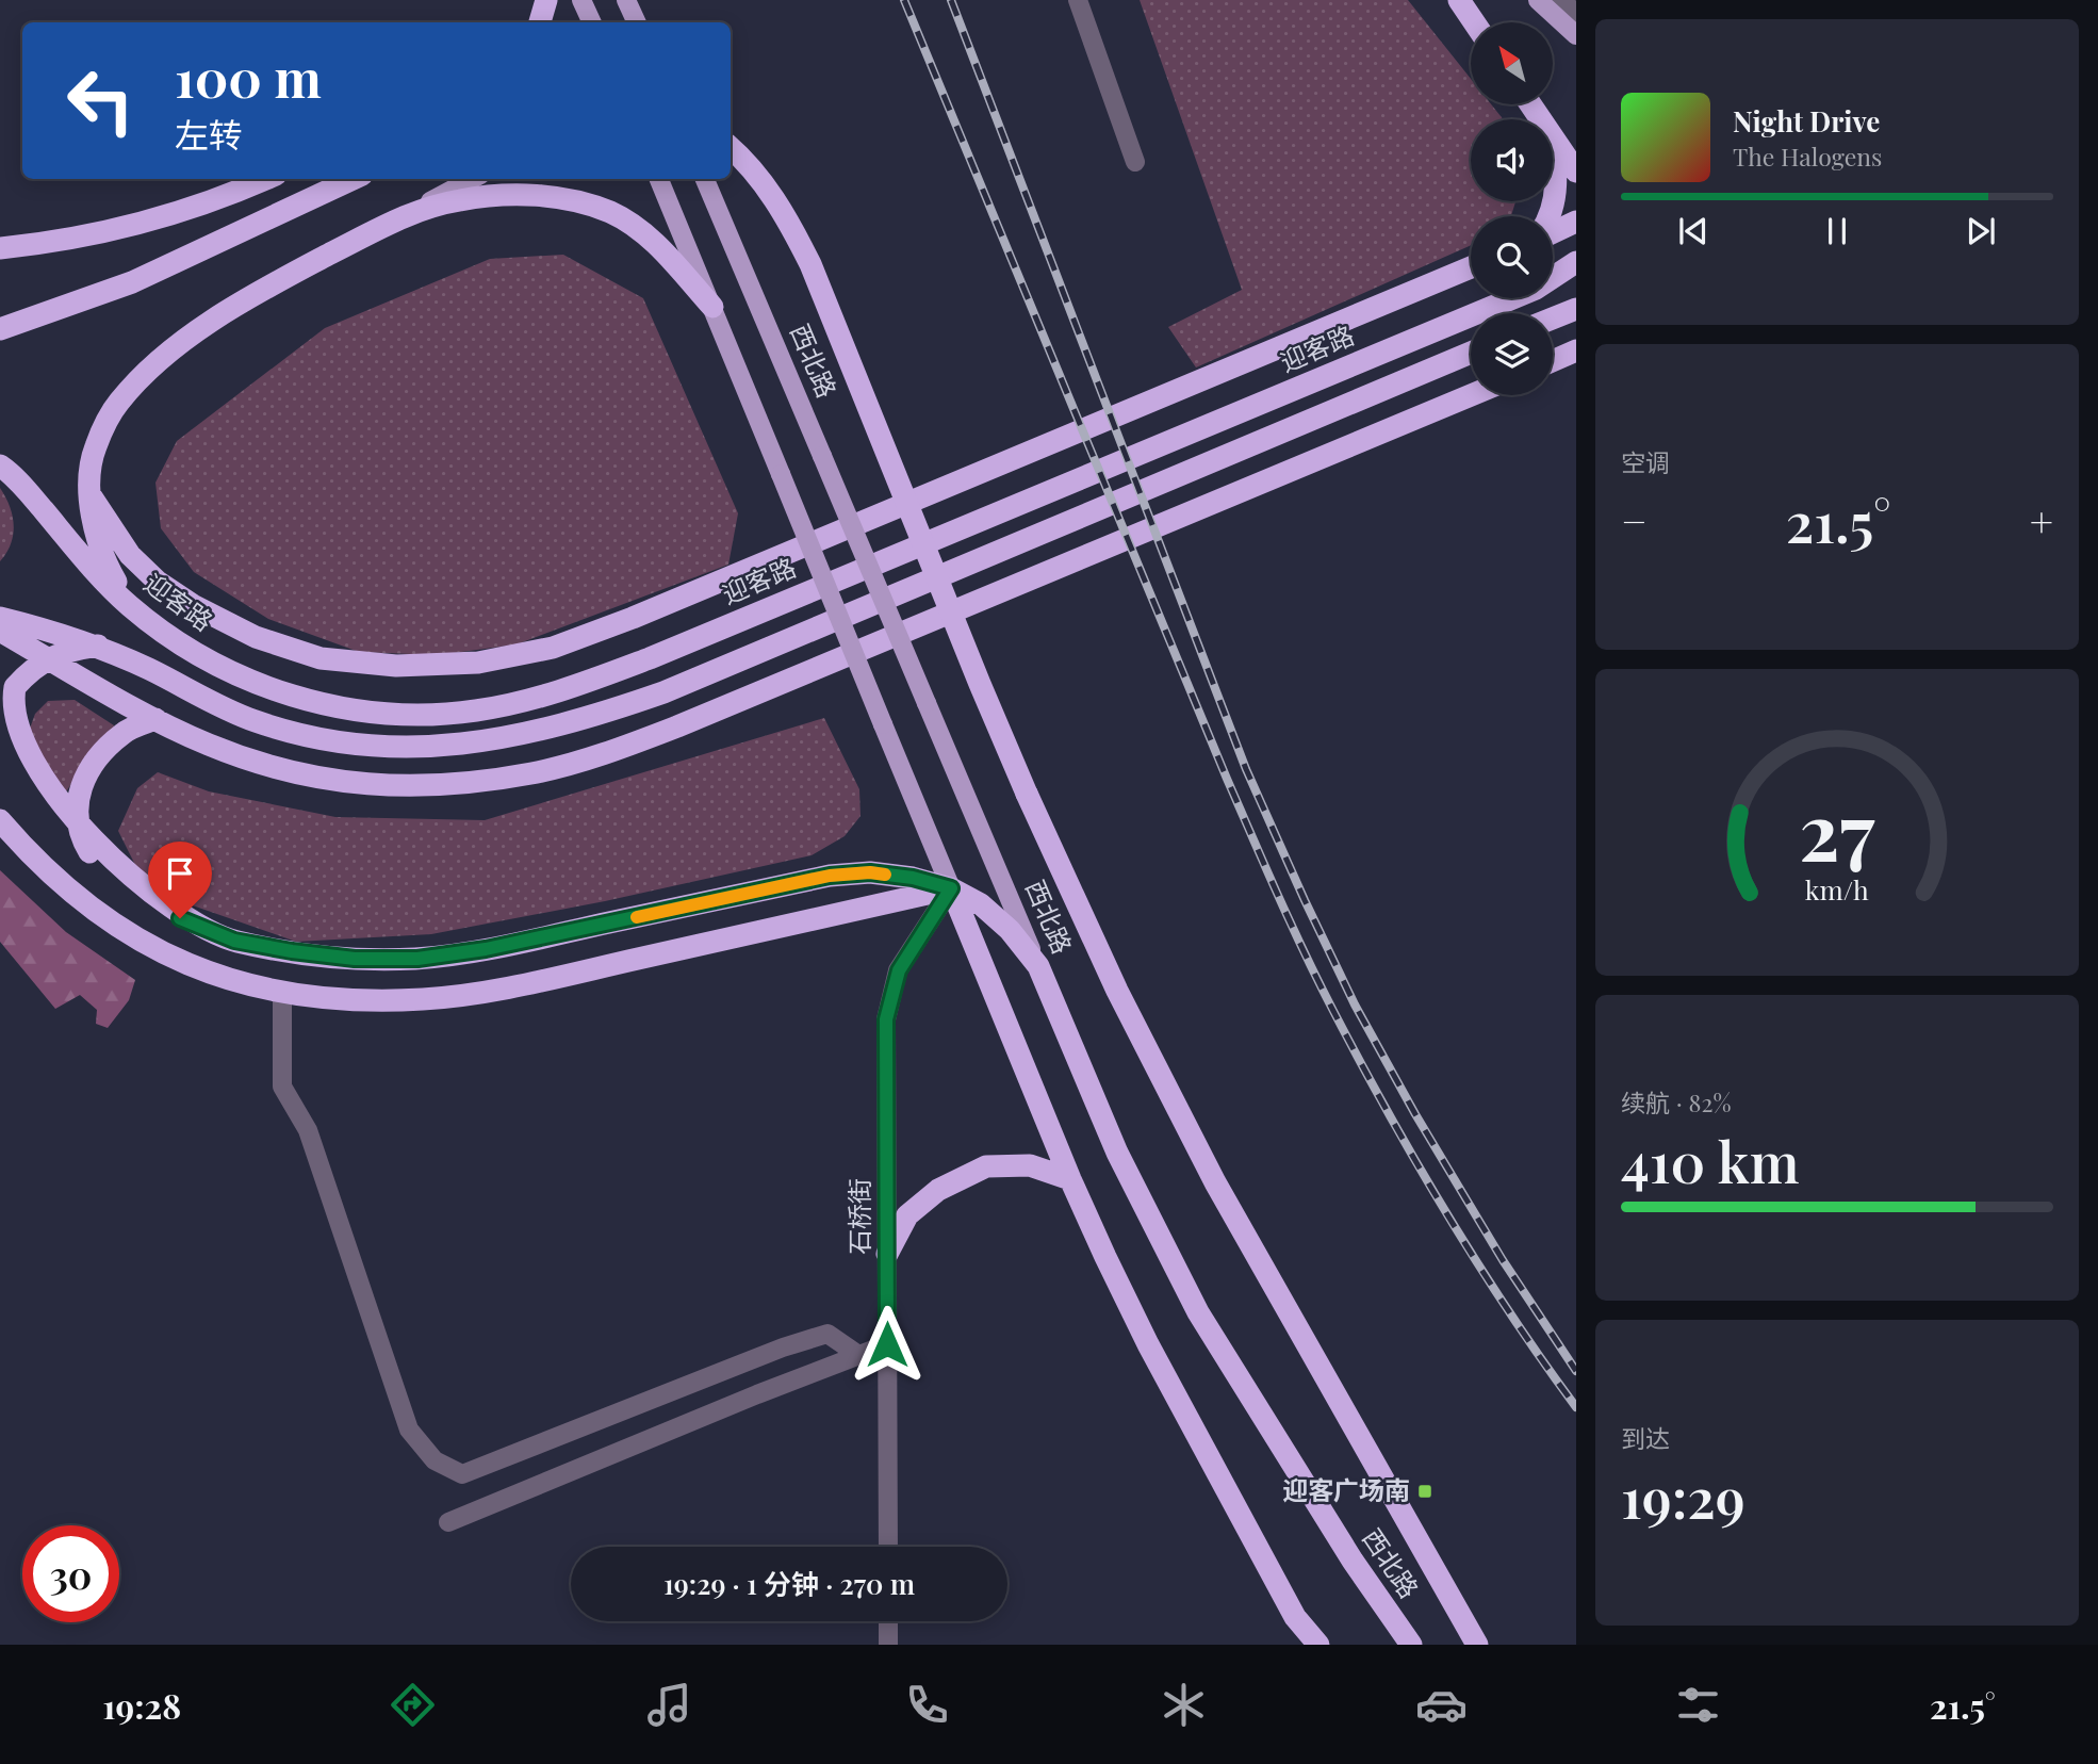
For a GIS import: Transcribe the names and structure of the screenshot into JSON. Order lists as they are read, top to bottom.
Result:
{
  "streets": {
    "highway": ["迎客路", "西北路"],
    "street": ["石桥街"]
  },
  "places": {
    "transit": ["迎客广场南"]
  },
  "north": "top left",
  "page": {
    "turn": ["100 m", "左转"],
    "song": ["Night Drive", "The Halogens"],
    "tile": [
      "空调",
      ["续航 · 82%", "410 km"],
      ["到达", "19:29"]
    ],
    "heat": ["−", "21.5°", "+"],
    "limit": "30",
    "trip": "19:29 · 1 分钟 · 270 m",
    "tabs": ["19:28", "21.5°"],
    "gauge": ["27", "km/h"]
  }
}
